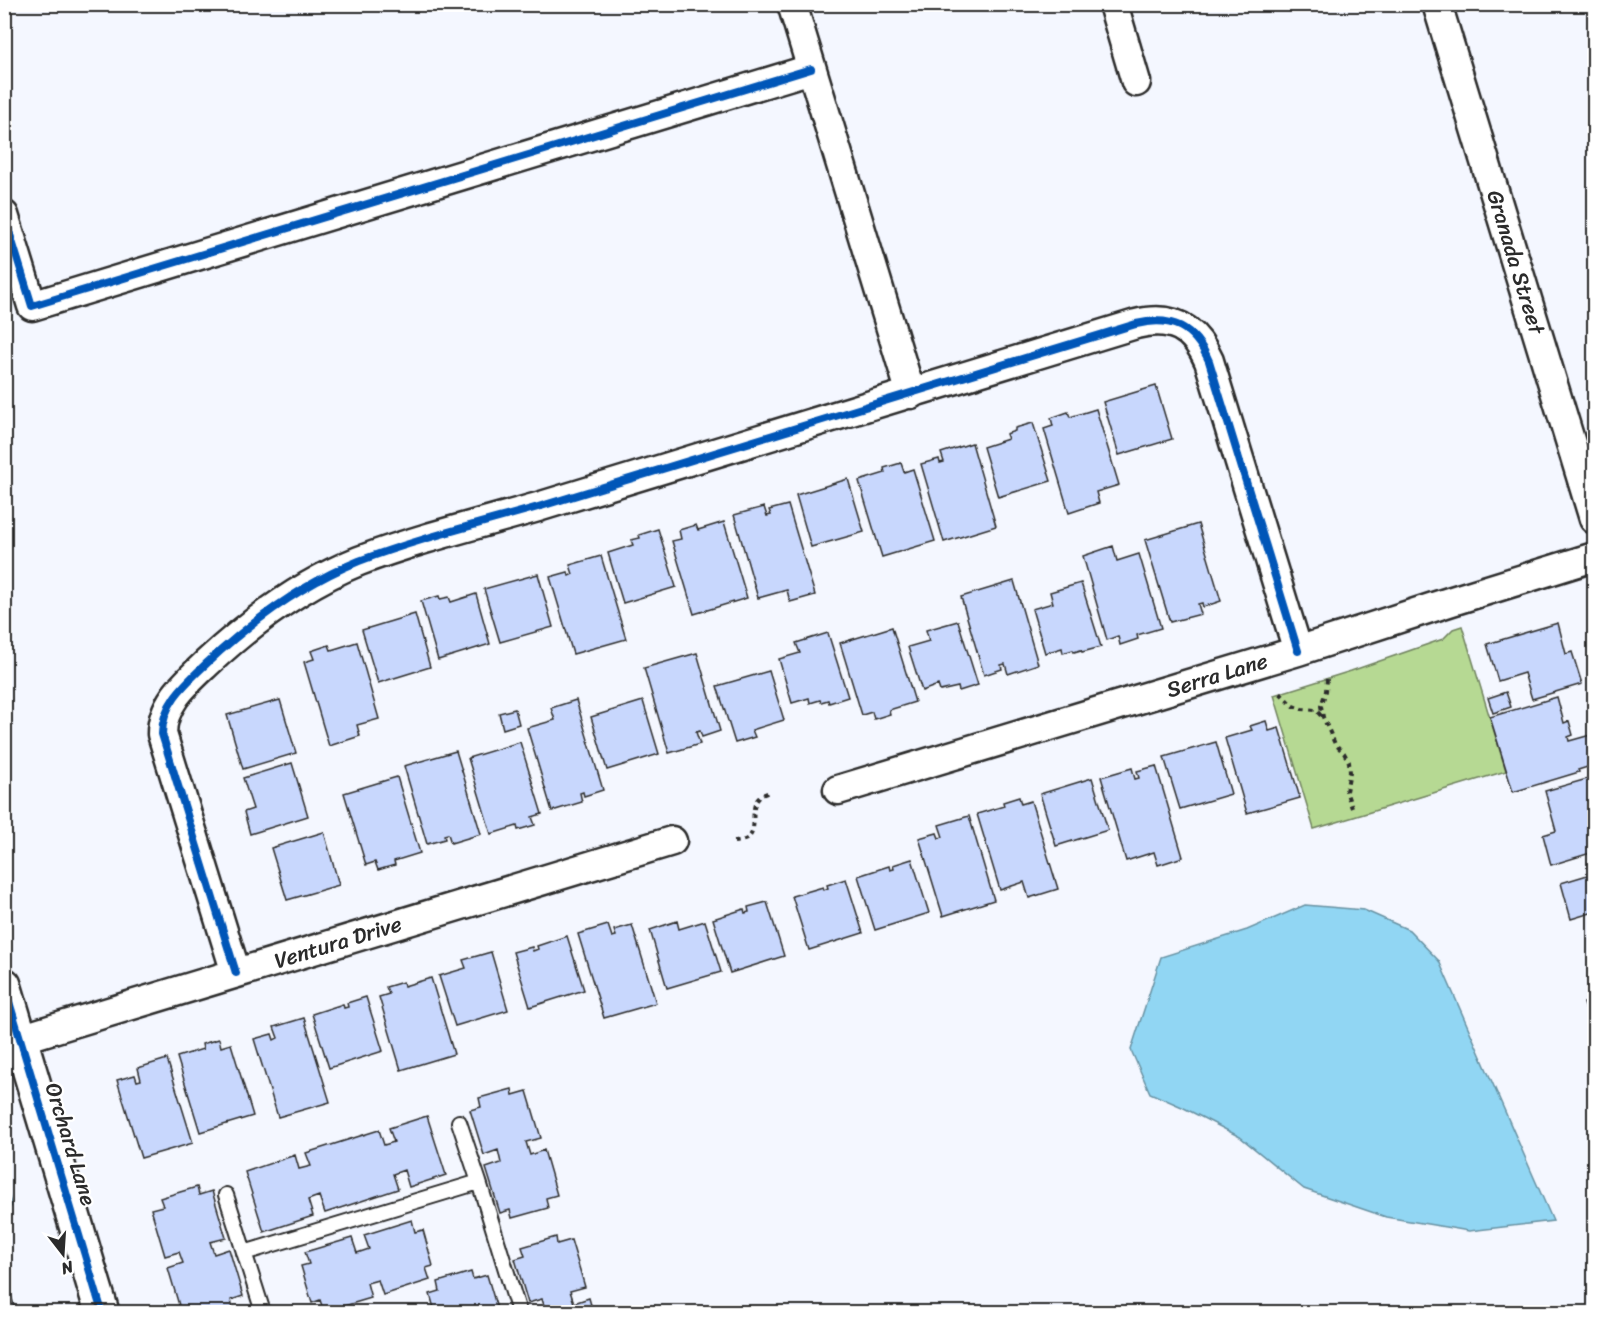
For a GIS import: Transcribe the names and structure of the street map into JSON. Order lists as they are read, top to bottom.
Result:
{
  "streets": {
    "street": [
      "Granada Street",
      "Serra Lane",
      "Ventura Drive",
      "Orchard Lane"
    ]
  },
  "crossings": [
    ["Ventura Drive", "Orchard Lane"]
  ],
  "north": "bottom"
}
